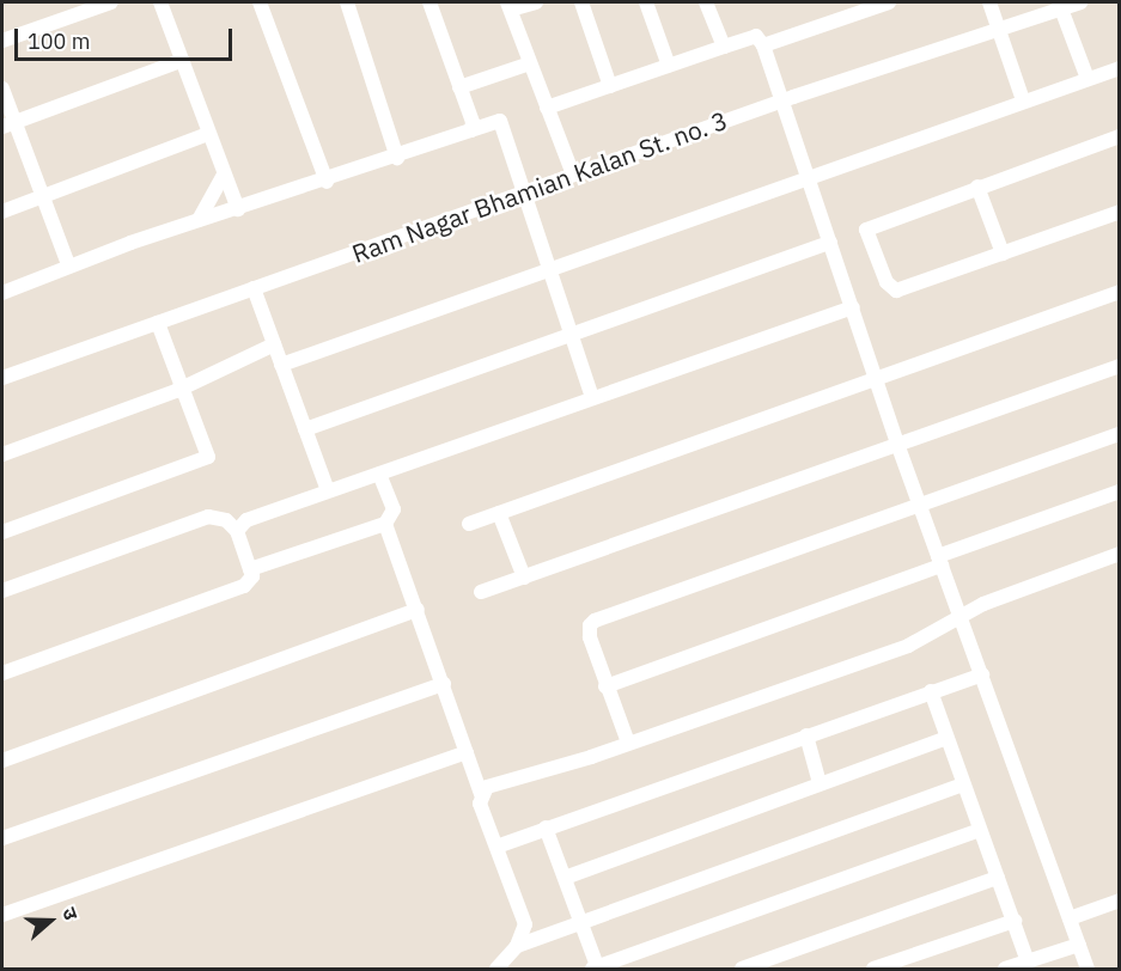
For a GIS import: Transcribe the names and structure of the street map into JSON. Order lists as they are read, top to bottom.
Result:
{
  "streets": {
    "street": ["Ram Nagar Bhamian Kalan St. no. 3"]
  },
  "scale_bar": "100 m",
  "north": "right"
}
